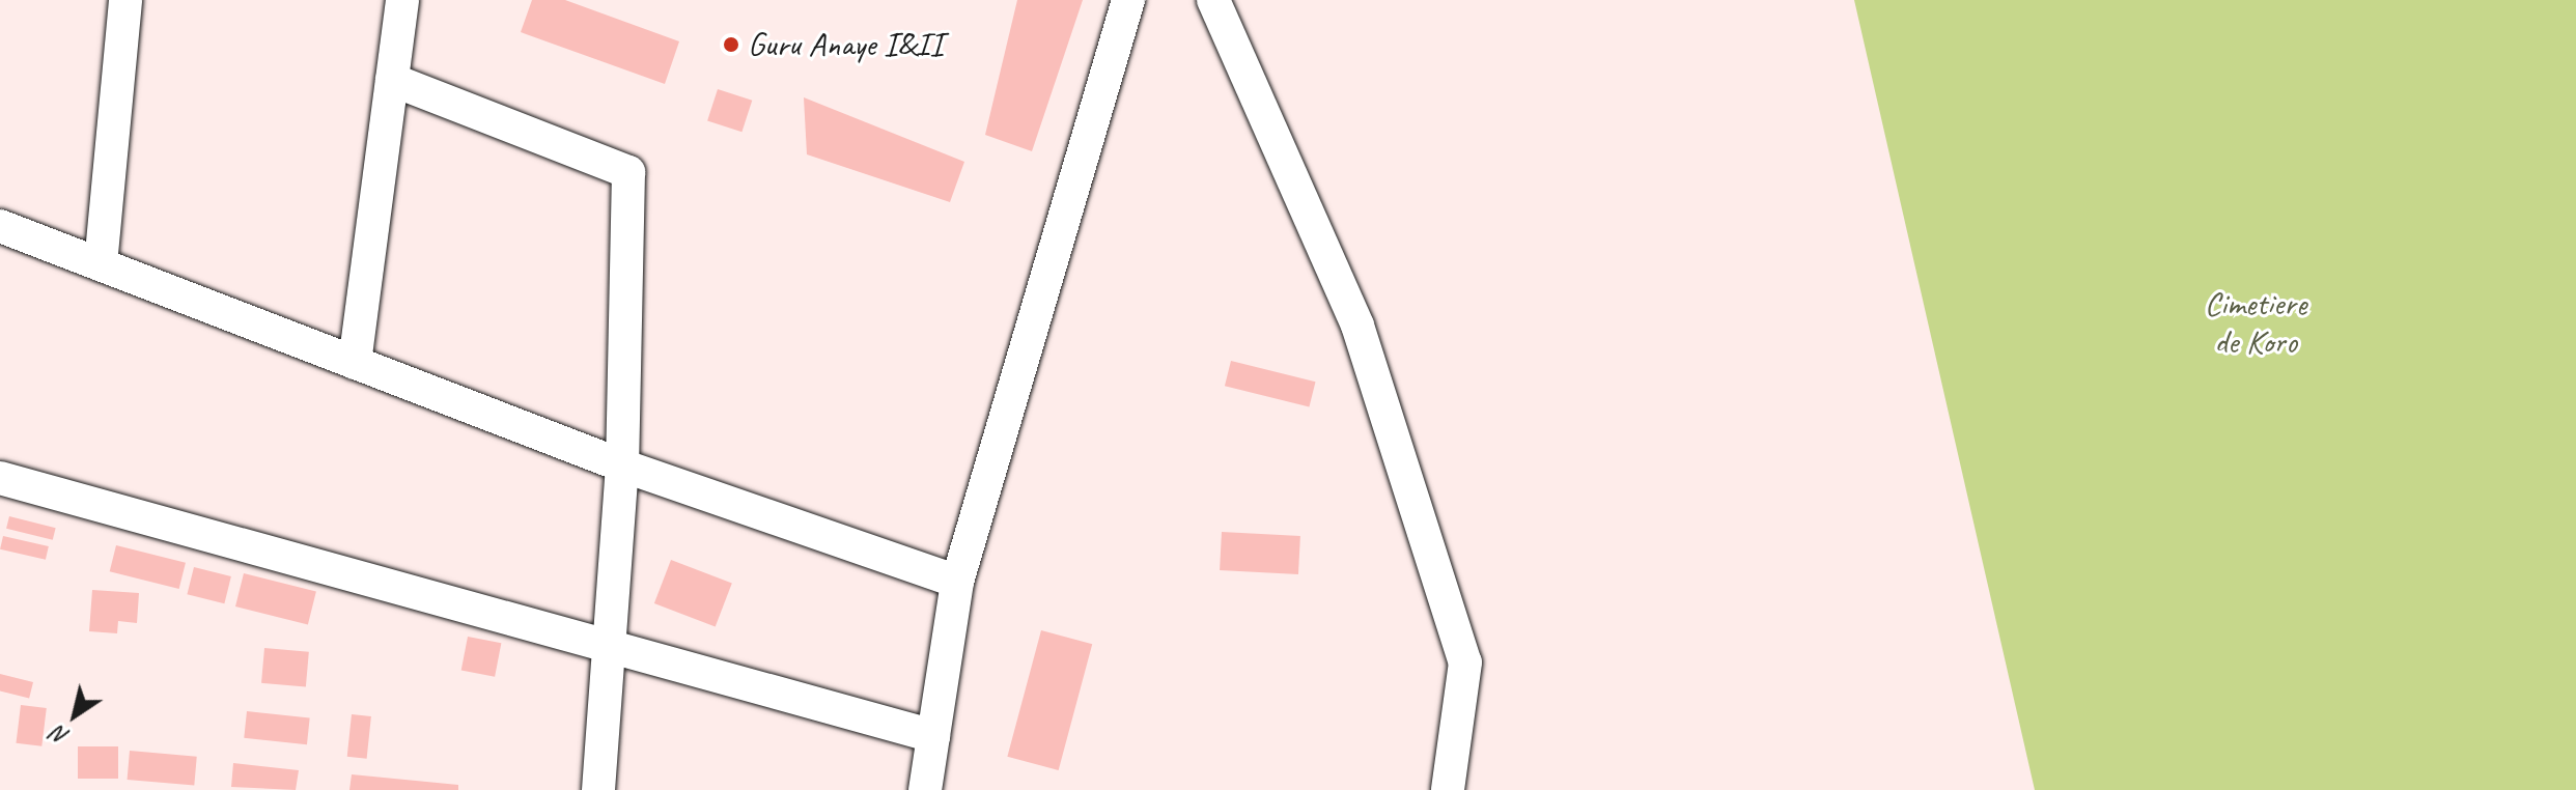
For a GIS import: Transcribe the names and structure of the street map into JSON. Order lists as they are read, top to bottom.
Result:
{
  "parks": ["Cimetiere de Koro"],
  "places": ["Guru Anaye I&II"],
  "north": "bottom left"
}
